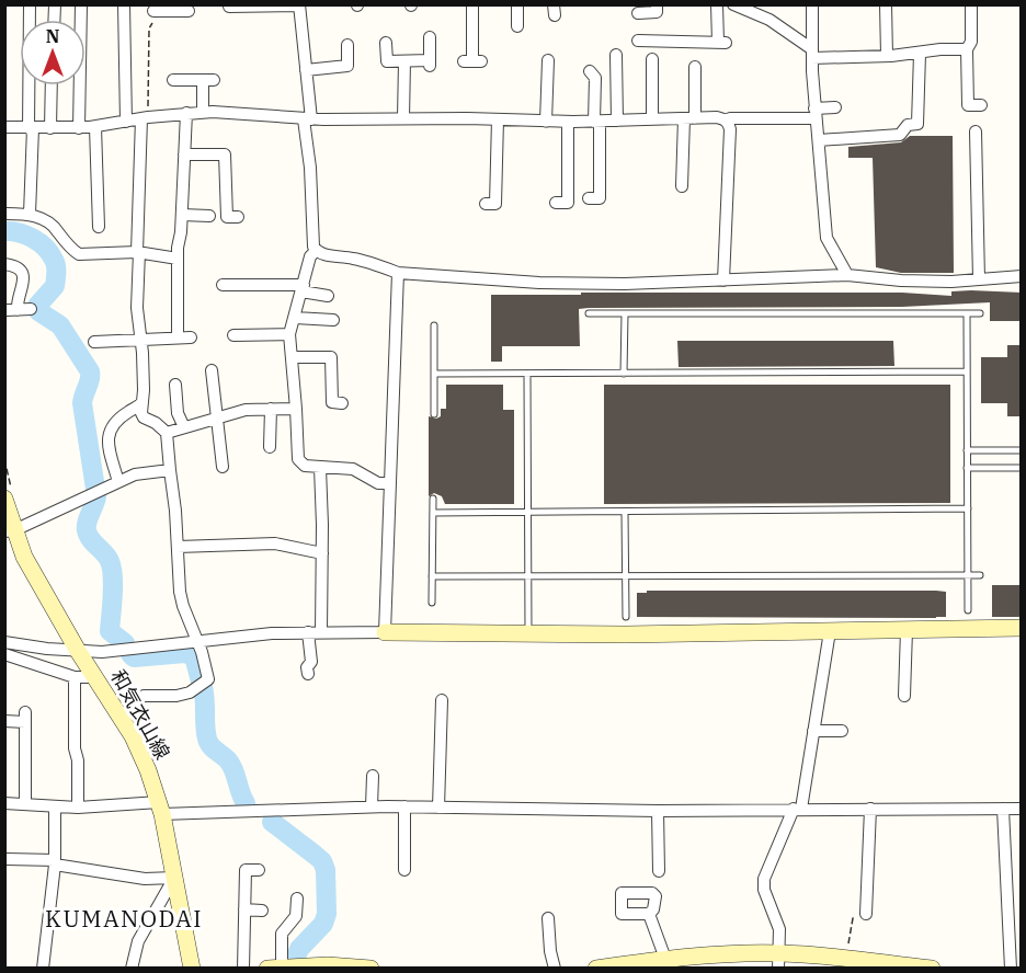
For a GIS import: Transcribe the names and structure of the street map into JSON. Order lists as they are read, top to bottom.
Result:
{
  "streets": {
    "street": ["和気衣山線"]
  },
  "districts": ["KUMANODAI"],
  "north": "top"
}
